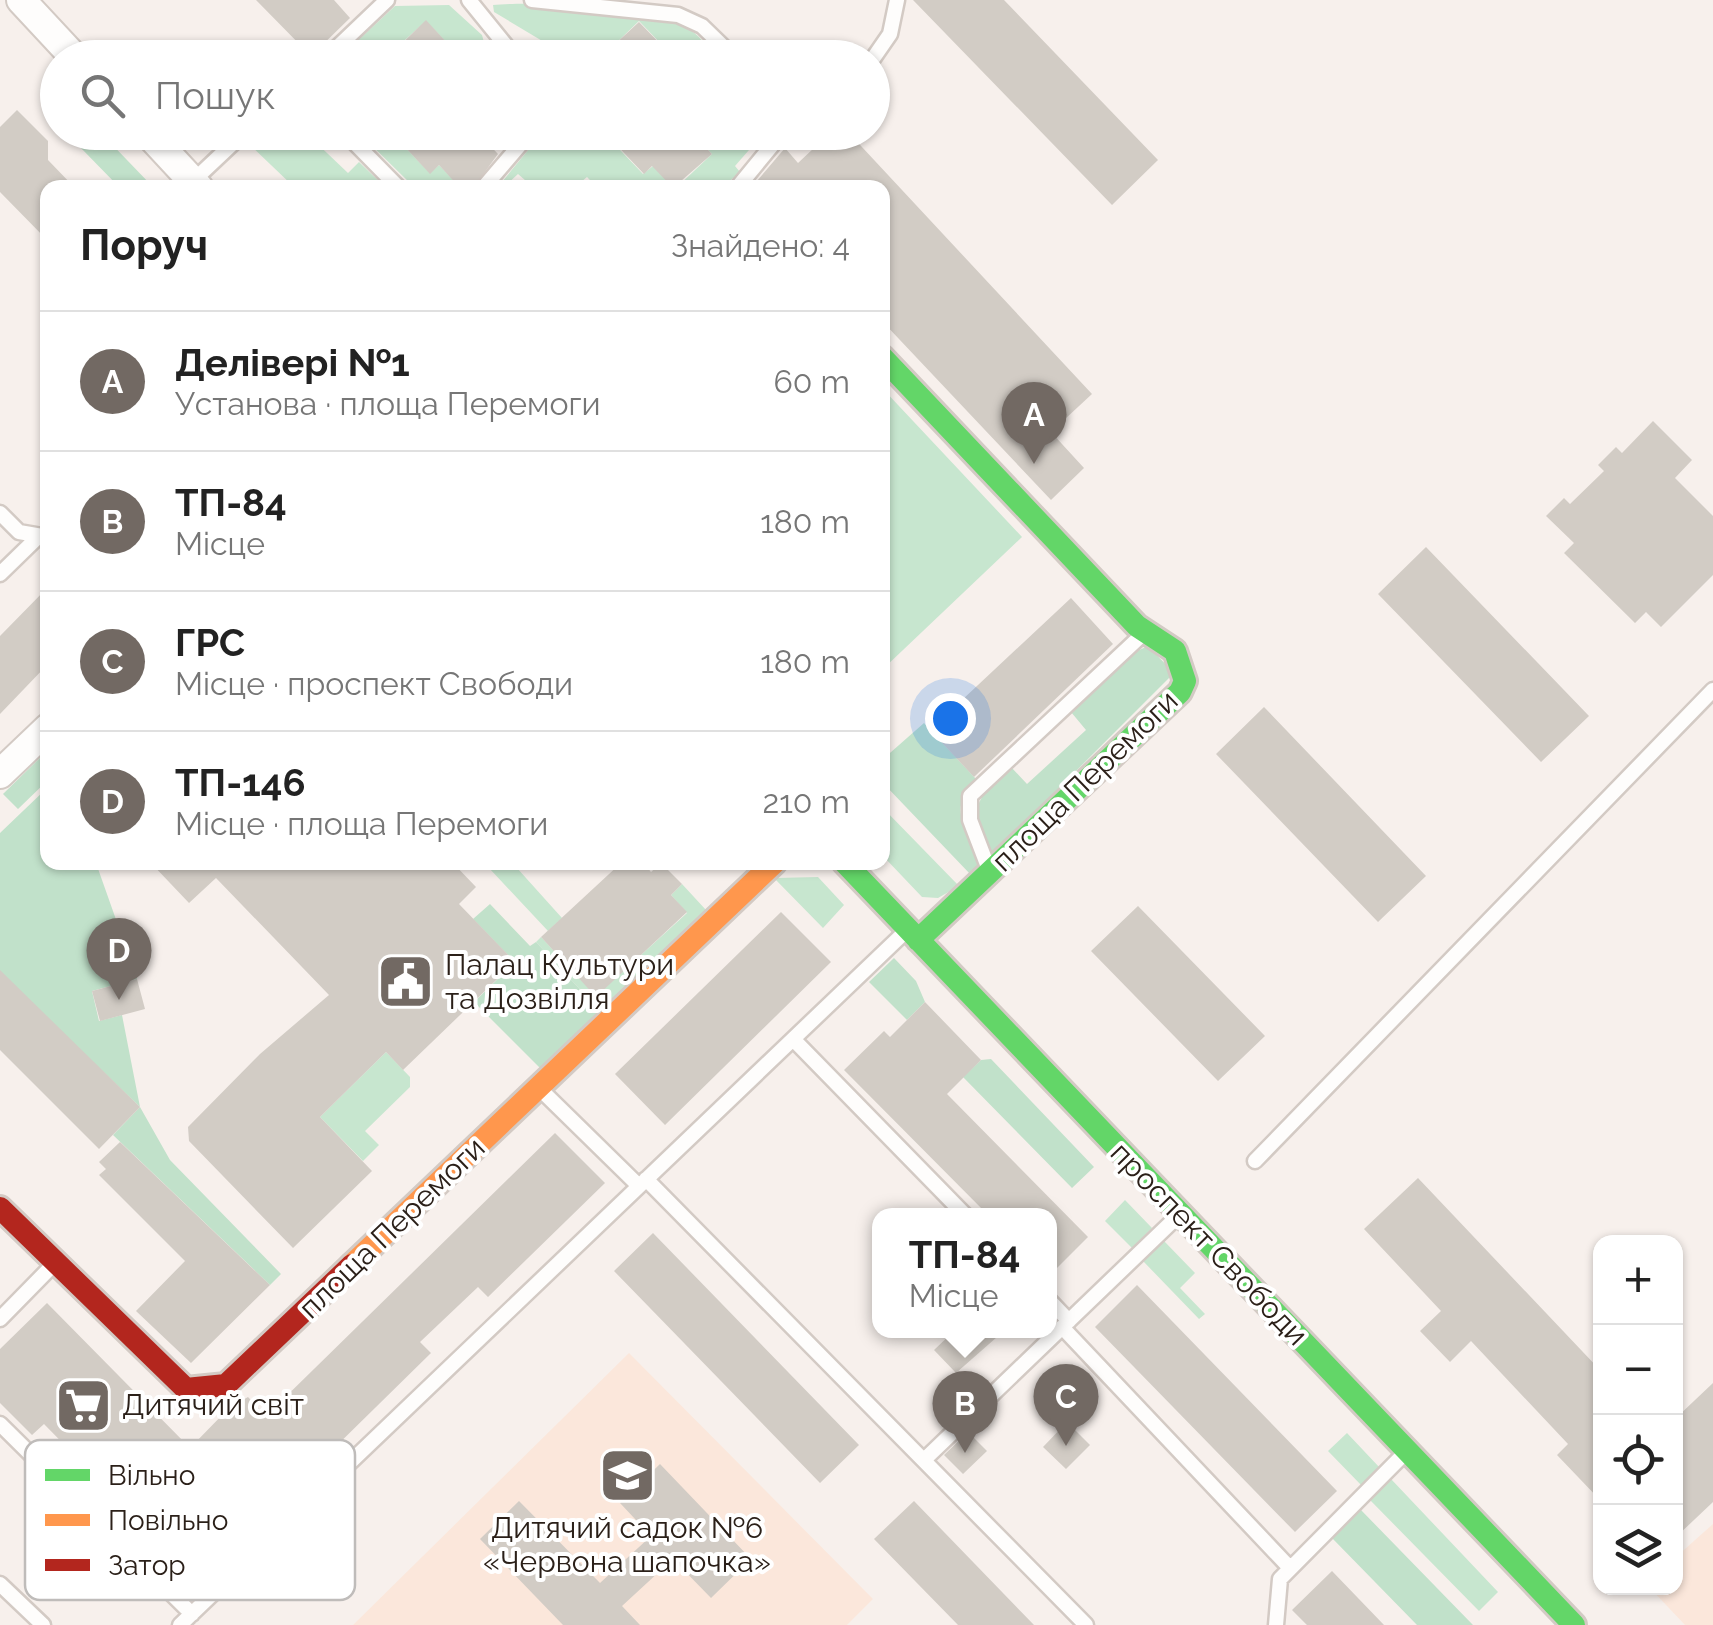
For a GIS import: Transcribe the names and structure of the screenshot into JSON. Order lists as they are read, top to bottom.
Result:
{
  "streets": {
    "street": ["площа Перемоги", "проспект Свободи"]
  },
  "crossings": [
    ["площа Перемоги", "проспект Свободи"]
  ],
  "places": {
    "public building": ["Палац Культури та Дозвілля"],
    "supermarket": ["Дитячий світ"],
    "school or university": ["Дитячий садок №6 «Червона шапочка»"]
  },
  "legend": ["Вільно", "Повільно", "Затор"],
  "page": {
    "search": "Пошук",
    "heading": ["Поруч", "Знайдено: 4"],
    "list": [
      {
        "mark": "A",
        "name": "Делівері №1",
        "note": "Установа · площа Перемоги",
        "value": "60 m"
      },
      {
        "mark": "B",
        "name": "ТП-84",
        "note": "Місце",
        "value": "180 m"
      },
      {
        "mark": "C",
        "name": "ГРС",
        "note": "Місце · проспект Свободи",
        "value": "180 m"
      },
      {
        "mark": "D",
        "name": "ТП-146",
        "note": "Місце · площа Перемоги",
        "value": "210 m"
      }
    ],
    "pins": [
      "A",
      "D",
      "C",
      "B"
    ],
    "popup": ["ТП-84", "Місце"],
    "map_buttons": ["+", "−"]
  }
}
